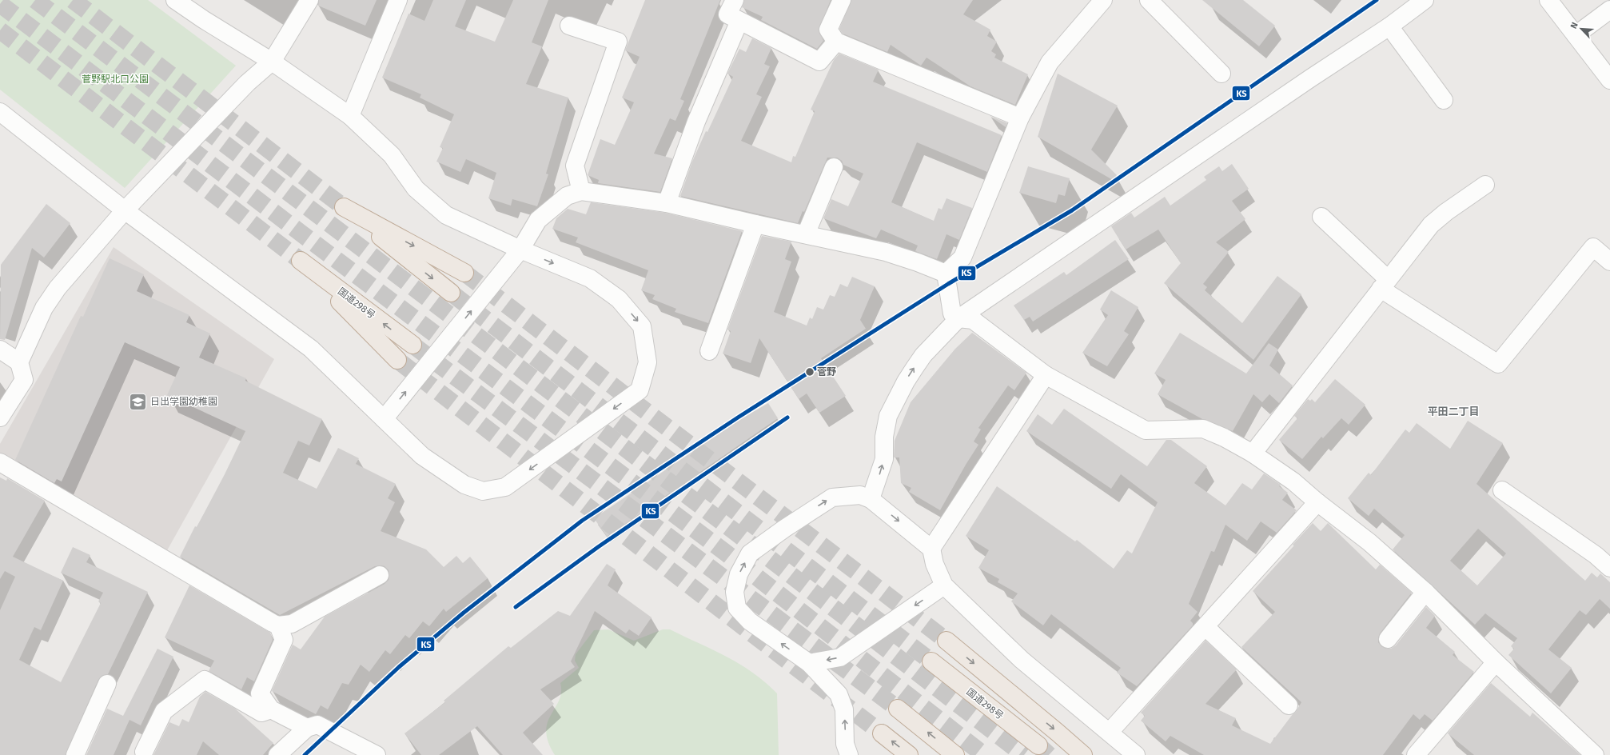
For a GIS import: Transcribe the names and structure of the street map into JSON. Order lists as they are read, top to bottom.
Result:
{
  "streets": {
    "highway": ["国道298号"]
  },
  "districts": ["平田二丁目"],
  "parks": ["菅野駅北口公園"],
  "places": {
    "other": ["菅野"],
    "school or university": ["日出学園幼稚園"]
  },
  "lines": ["transit line KS"],
  "north": "top left"
}
